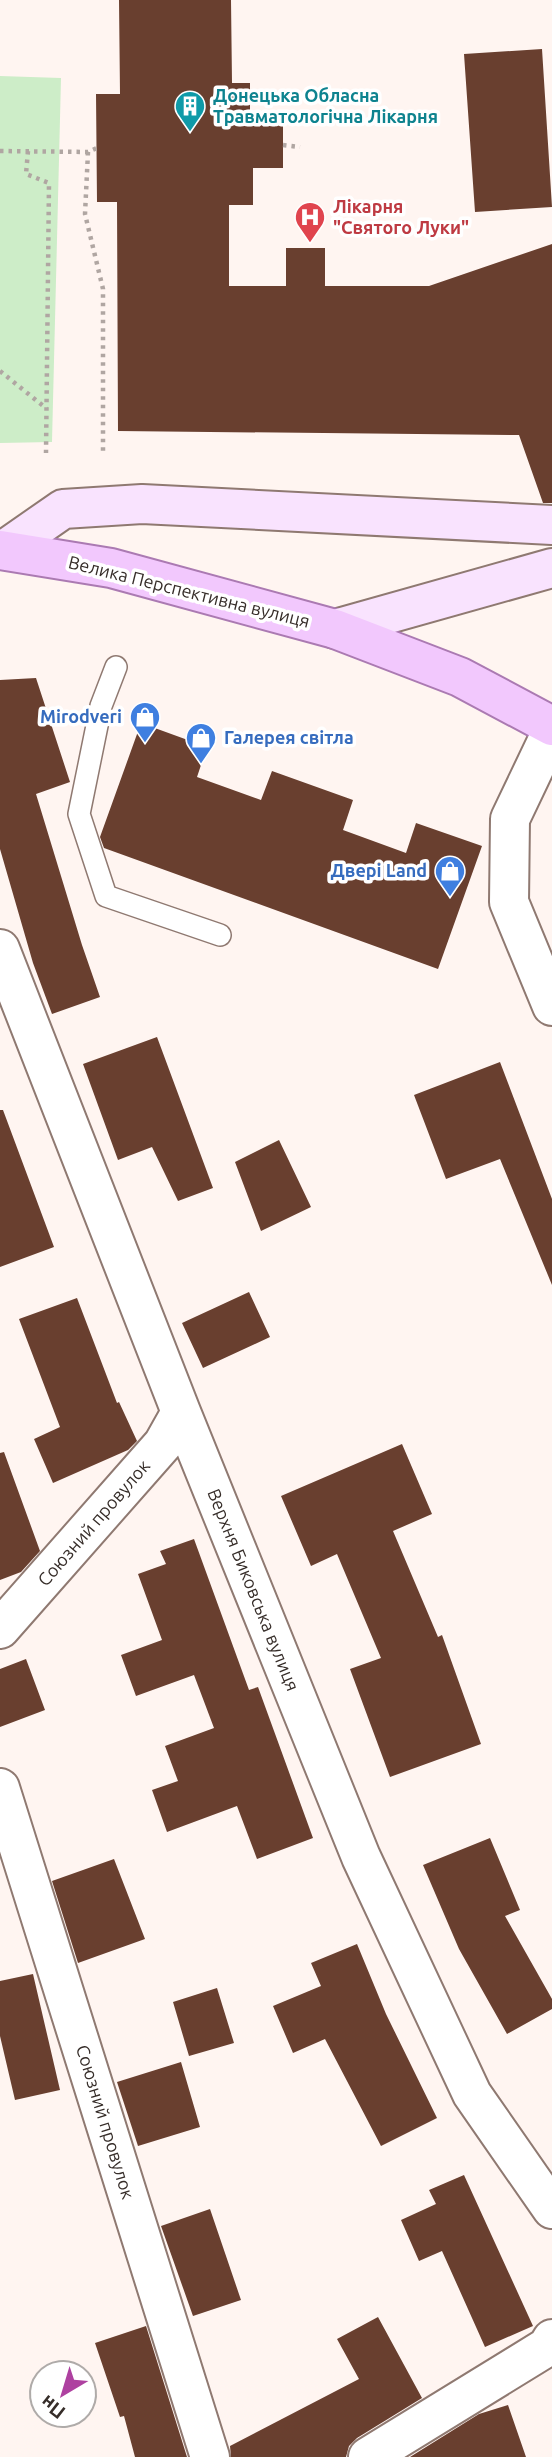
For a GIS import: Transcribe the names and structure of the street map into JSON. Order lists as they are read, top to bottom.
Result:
{
  "streets": {
    "main road": ["Велика Перспективна вулиця"],
    "street": ["Союзний провулок", "Верхня Биковська вулиця"]
  },
  "crossings": [
    ["Союзний провулок", "Верхня Биковська вулиця"]
  ],
  "places": {
    "building": ["Донецька Обласна Травматологічна Лікарня"],
    "hospital": ["Лікарня \"Святого Луки\""],
    "shop": ["Mirodveri", "Галерея світла", "Двері Land"]
  },
  "north": "bottom left"
}
